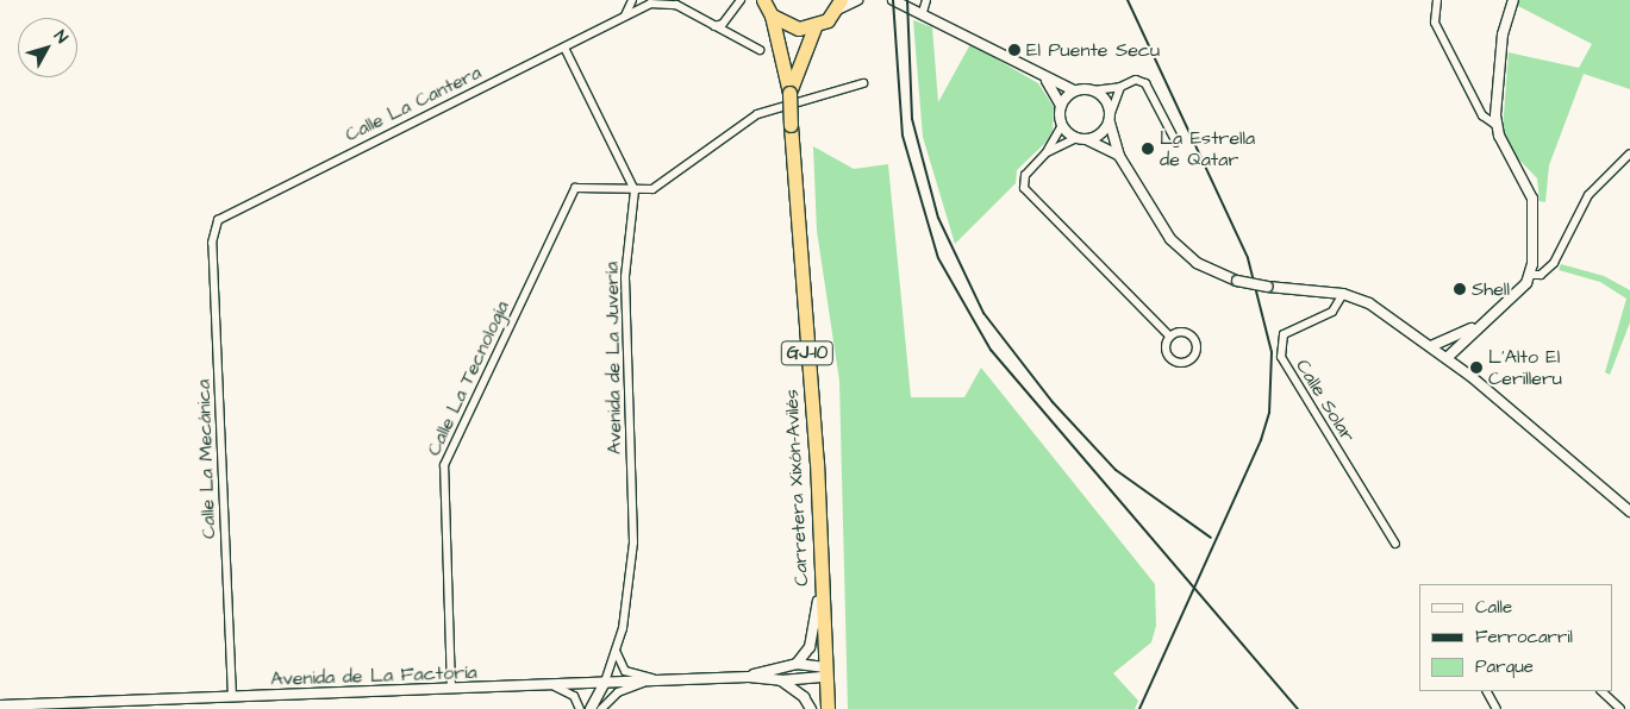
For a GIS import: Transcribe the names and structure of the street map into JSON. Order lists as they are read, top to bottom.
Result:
{
  "streets": {
    "highway": ["GJ-10", "Carretera Xixón-Avilés"],
    "street": [
      "Calle La Cantera",
      "Avenida de La Juvería",
      "Calle La Tecnología",
      "Calle Solar",
      "Calle La Mecánica",
      "Avenida de La Factoría"
    ]
  },
  "crossings": [
    ["Calle La Cantera", "Calle La Mecánica"],
    ["GJ-10", "Carretera Xixón-Avilés"],
    ["Avenida de La Juvería", "Calle La Tecnología"],
    ["Avenida de La Juvería", "Avenida de La Factoría"],
    ["Calle La Tecnología", "Avenida de La Factoría"],
    ["Calle La Mecánica", "Avenida de La Factoría"],
    ["Carretera Xixón-Avilés", "Avenida de La Factoría"]
  ],
  "places": [
    "El Puente Secu",
    "La Estrella de Qatar",
    "Shell",
    "L'Alto El Cerilleru"
  ],
  "legend": ["Calle", "Ferrocarril", "Parque"],
  "north": "top right"
}
